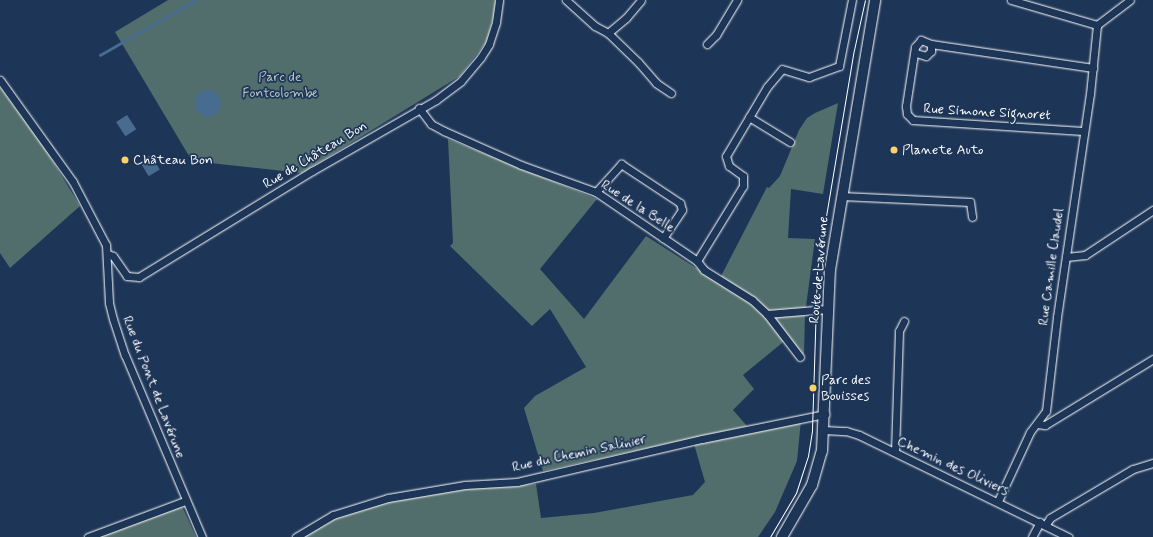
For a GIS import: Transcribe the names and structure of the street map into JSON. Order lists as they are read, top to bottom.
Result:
{
  "streets": {
    "main road": ["Route de Lavérune"],
    "street": [
      "Rue Simone Signoret",
      "Rue de Château Bon",
      "Rue de la Belle",
      "Rue Camille Claudel",
      "Rue du Pont de Lavérune",
      "Rue du Chemin Salinier",
      "Chemin des Oliviers"
    ]
  },
  "crossings": [
    ["Rue Simone Signoret", "Rue Camille Claudel"],
    ["Rue de Château Bon", "Rue de la Belle"],
    ["Rue de Château Bon", "Rue du Pont de Lavérune"],
    ["Rue Camille Claudel", "Chemin des Oliviers"],
    ["Route de Lavérune", "Rue du Chemin Salinier"],
    ["Route de Lavérune", "Chemin des Oliviers"]
  ],
  "parks": ["Parc de Fontcolombe"],
  "places": ["Planete Auto", "Château Bon", "Parc des Bouisses"]
}
